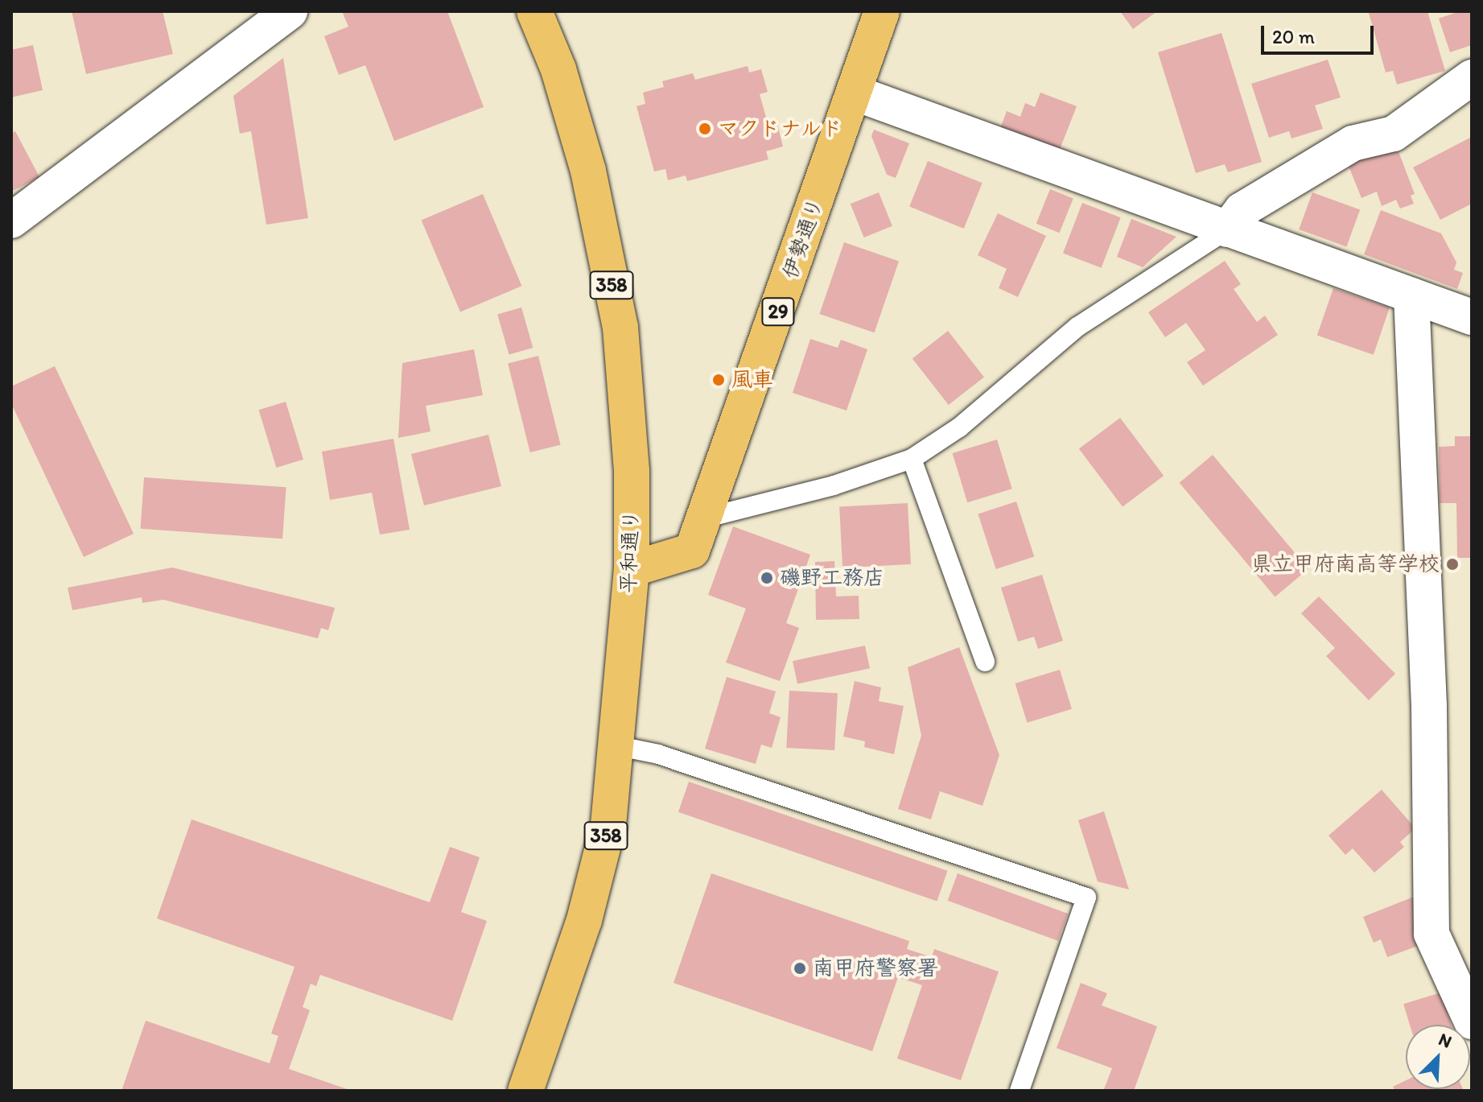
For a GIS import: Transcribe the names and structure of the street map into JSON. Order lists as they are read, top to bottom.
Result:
{
  "streets": {
    "main road": [
      "伊勢通り",
      "358",
      "29",
      "平和通り"
    ]
  },
  "crossings": [
    ["伊勢通り", "平和通り"]
  ],
  "places": [
    "マクドナルド",
    "風車",
    "県立甲府南高等学校",
    "磯野工務店",
    "南甲府警察署"
  ],
  "scale_bar": "20 m",
  "north": "top right"
}
